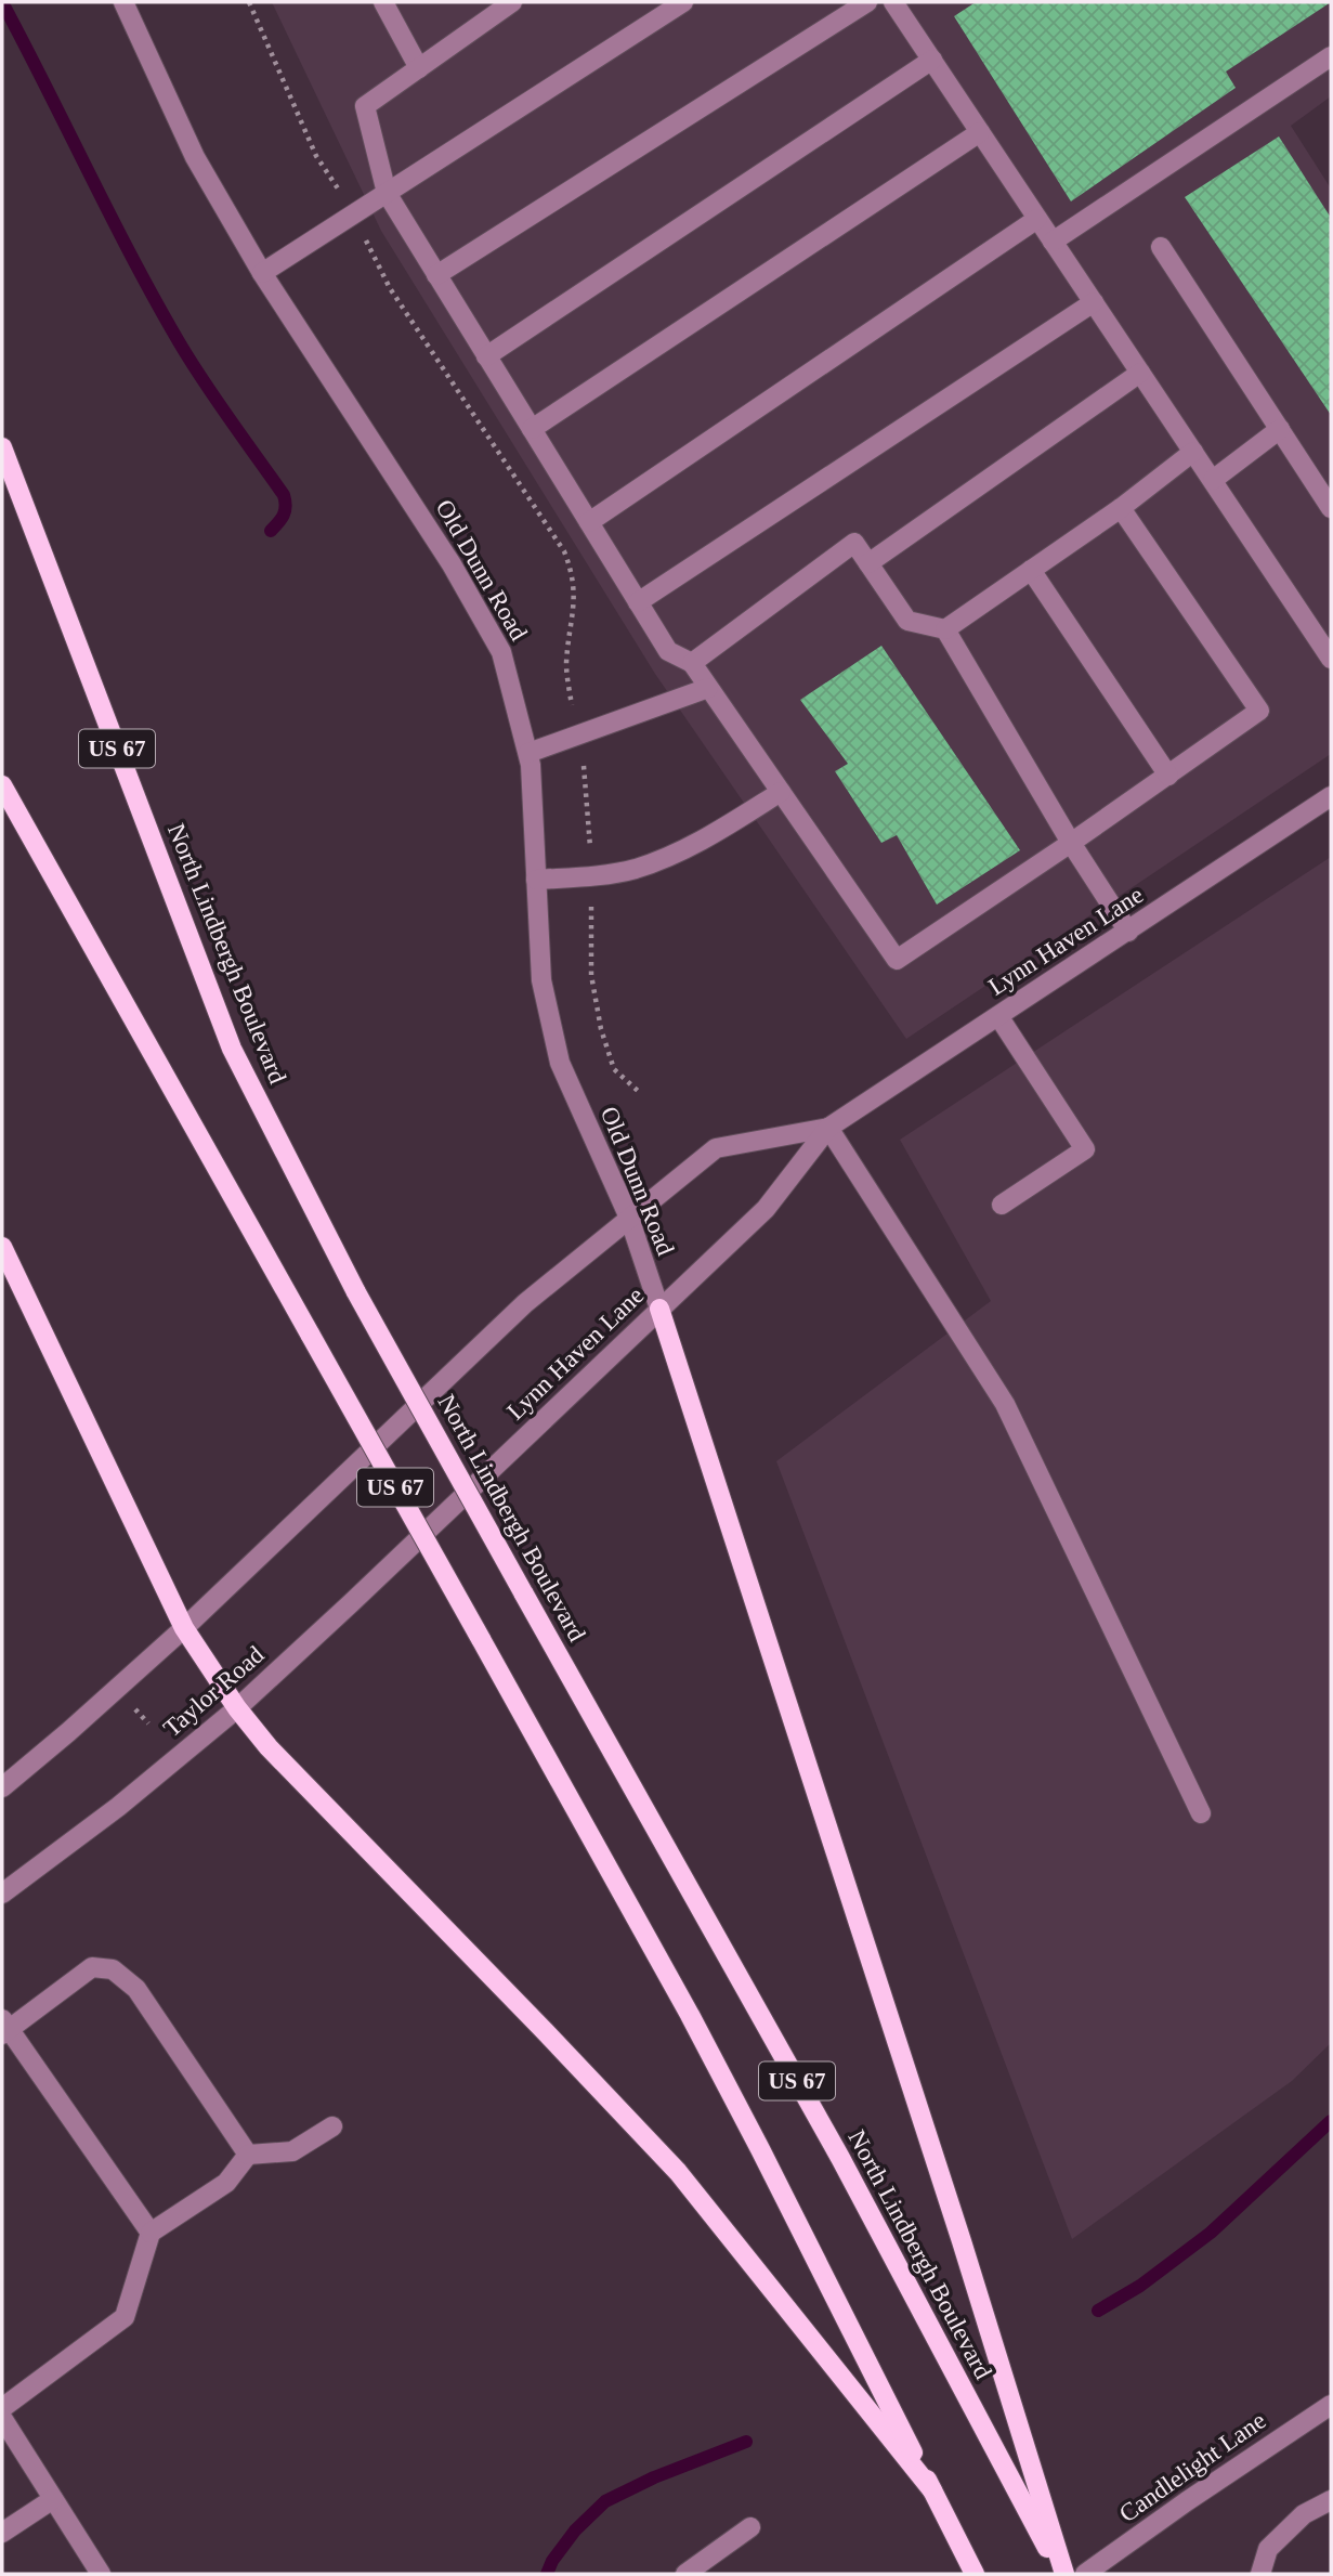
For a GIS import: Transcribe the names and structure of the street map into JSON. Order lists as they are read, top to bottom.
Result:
{
  "streets": {
    "main road": ["US 67", "North Lindbergh Boulevard"],
    "street": [
      "Old Dunn Road",
      "Lynn Haven Lane",
      "Taylor Road",
      "Candlelight Lane"
    ]
  },
  "crossings": [
    ["Old Dunn Road", "Lynn Haven Lane"],
    ["Lynn Haven Lane", "Taylor Road"]
  ]
}
